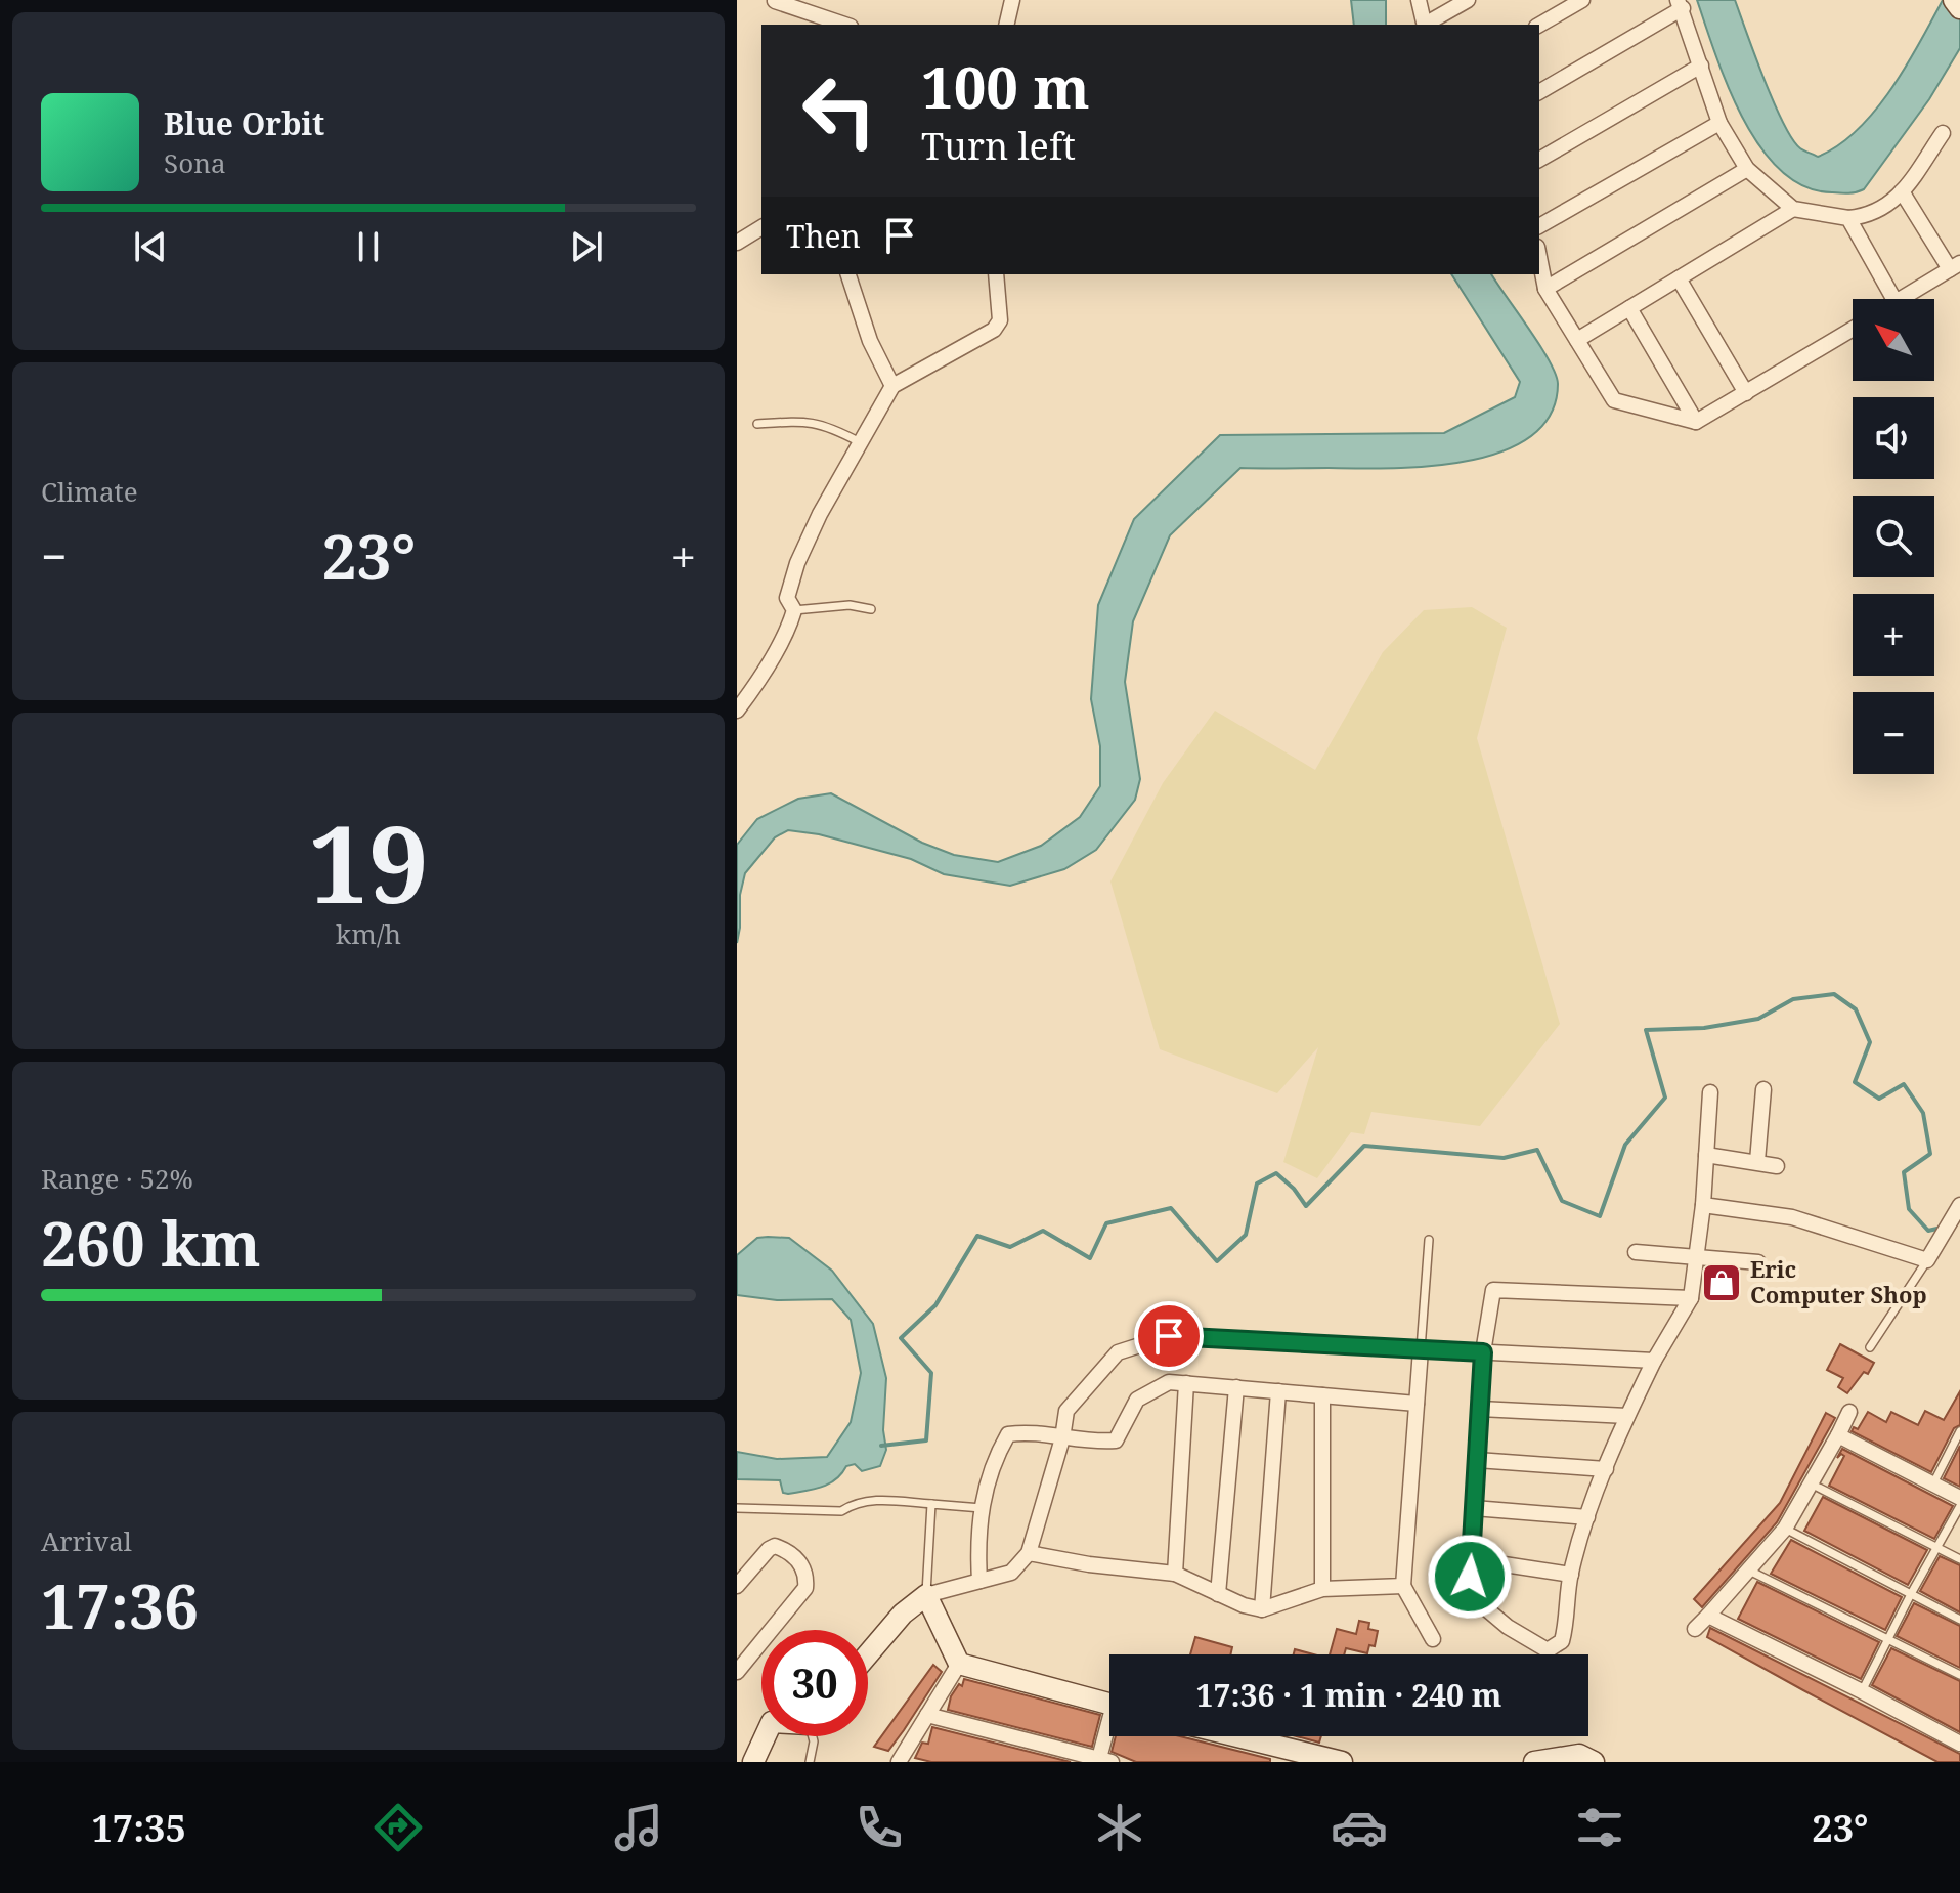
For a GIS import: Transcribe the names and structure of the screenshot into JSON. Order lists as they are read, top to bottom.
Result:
{
  "places": {
    "shop": ["Eric Computer Shop"]
  },
  "north": "top left",
  "page": {
    "turn": ["100 m", "Turn left"],
    "song": ["Blue Orbit", "Sona"],
    "then": "Then",
    "map_buttons": ["+", "−"],
    "tile": [
      "Climate",
      ["19", "km/h"],
      ["Range · 52%", "260 km"],
      ["Arrival", "17:36"]
    ],
    "heat": ["−", "23°", "+"],
    "limit": "30",
    "trip": "17:36 · 1 min · 240 m",
    "tabs": ["17:35", "23°"]
  }
}
